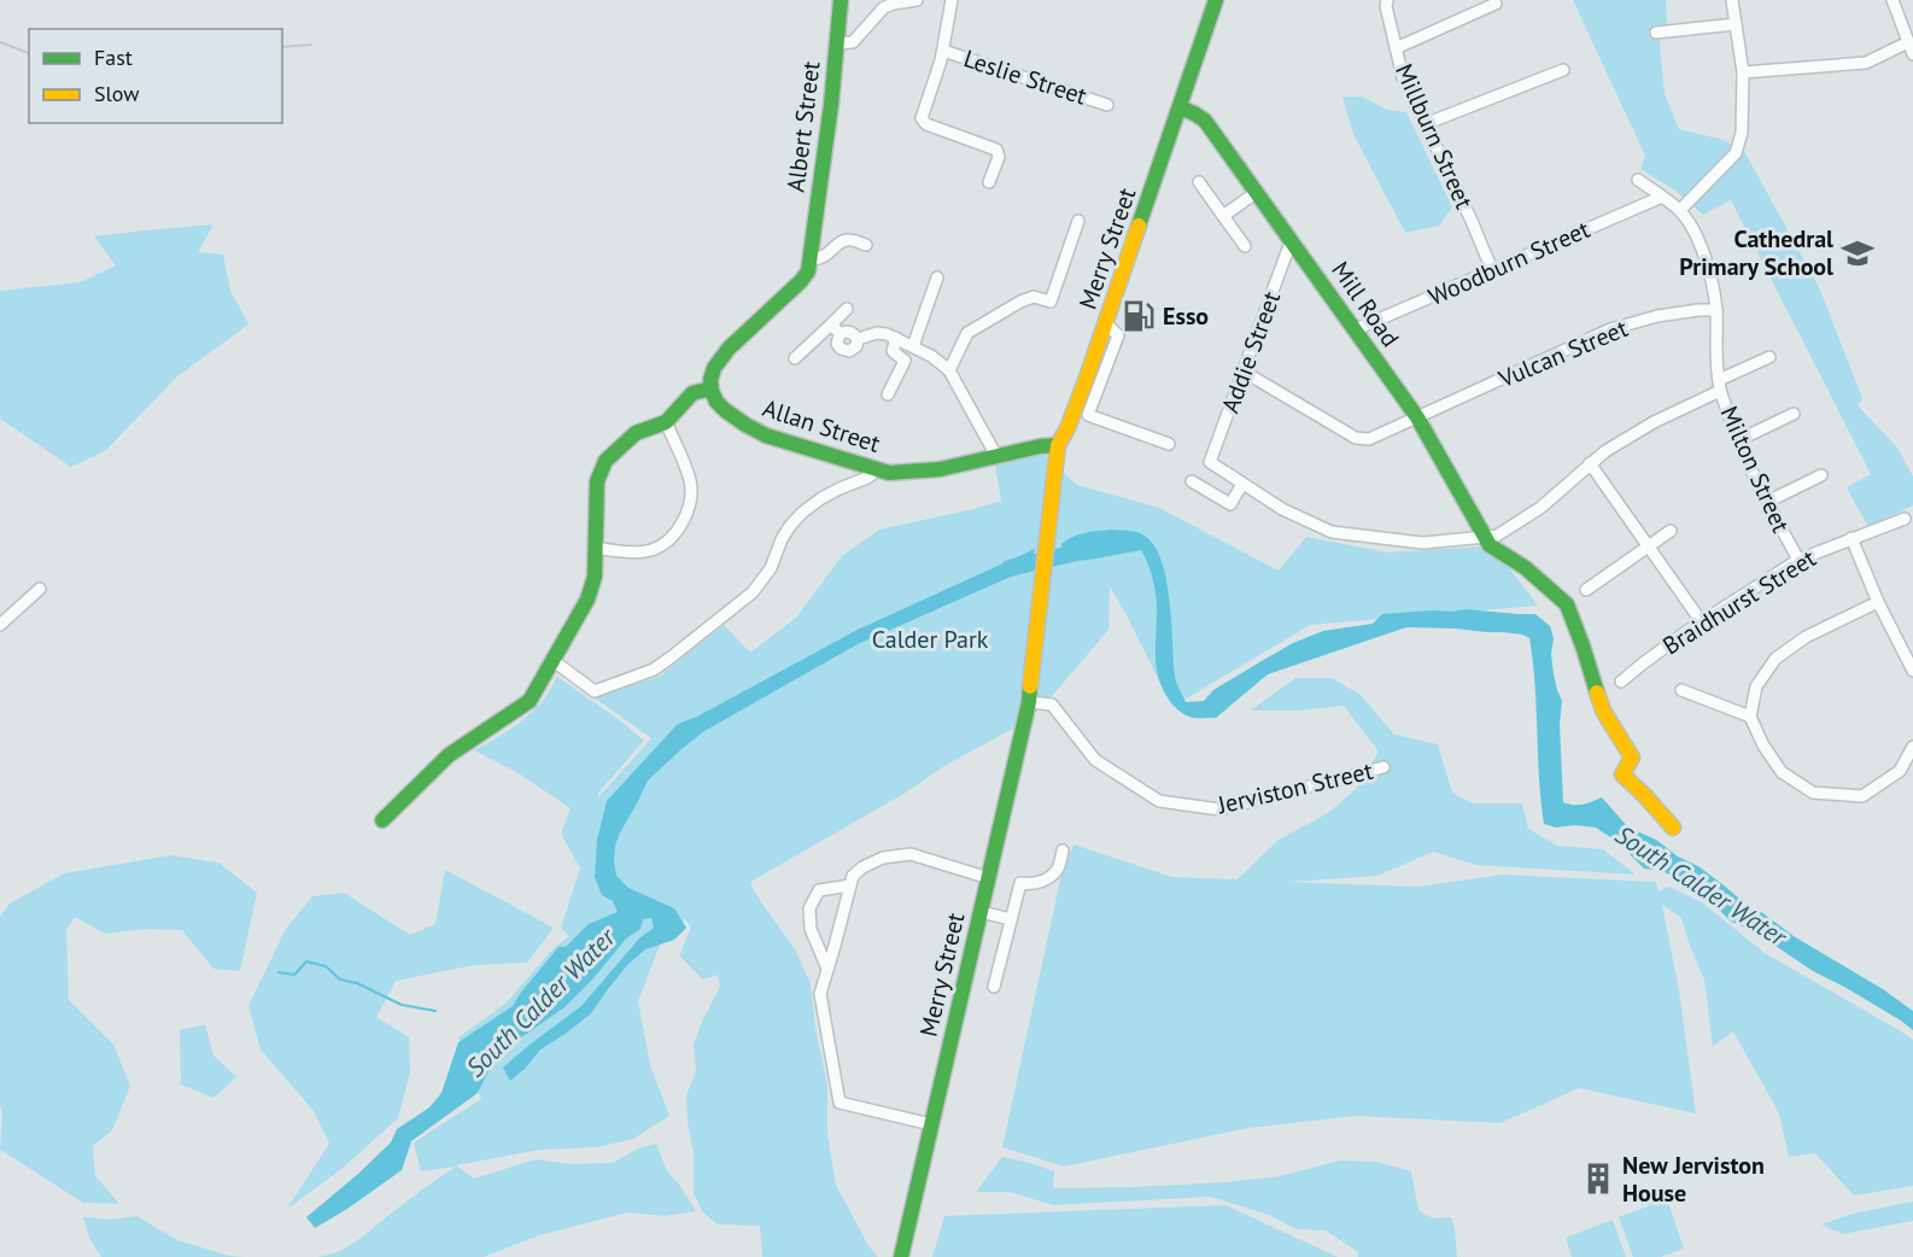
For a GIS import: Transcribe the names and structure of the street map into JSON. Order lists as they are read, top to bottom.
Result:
{
  "streets": {
    "street": [
      "Leslie Street",
      "Albert Street",
      "Millburn Street",
      "Merry Street",
      "Woodburn Street",
      "Mill Road",
      "Addie Street",
      "Vulcan Street",
      "Allan Street",
      "Milton Street",
      "Braidhurst Street",
      "Jerviston Street"
    ]
  },
  "crossings": [
    ["Millburn Street", "Woodburn Street"],
    ["Merry Street", "Mill Road"],
    ["Merry Street", "Allan Street"],
    ["Merry Street", "Jerviston Street"],
    ["Woodburn Street", "Mill Road"],
    ["Woodburn Street", "Milton Street"],
    ["Mill Road", "Addie Street"],
    ["Mill Road", "Vulcan Street"],
    ["Addie Street", "Vulcan Street"],
    ["Vulcan Street", "Milton Street"],
    ["Milton Street", "Braidhurst Street"]
  ],
  "water": ["South Calder Water"],
  "parks": ["Calder Park"],
  "places": {
    "school or university": ["Cathedral Primary School"],
    "fuel station": ["Esso"],
    "building": ["New Jerviston House"]
  },
  "legend": ["Fast", "Slow"]
}
